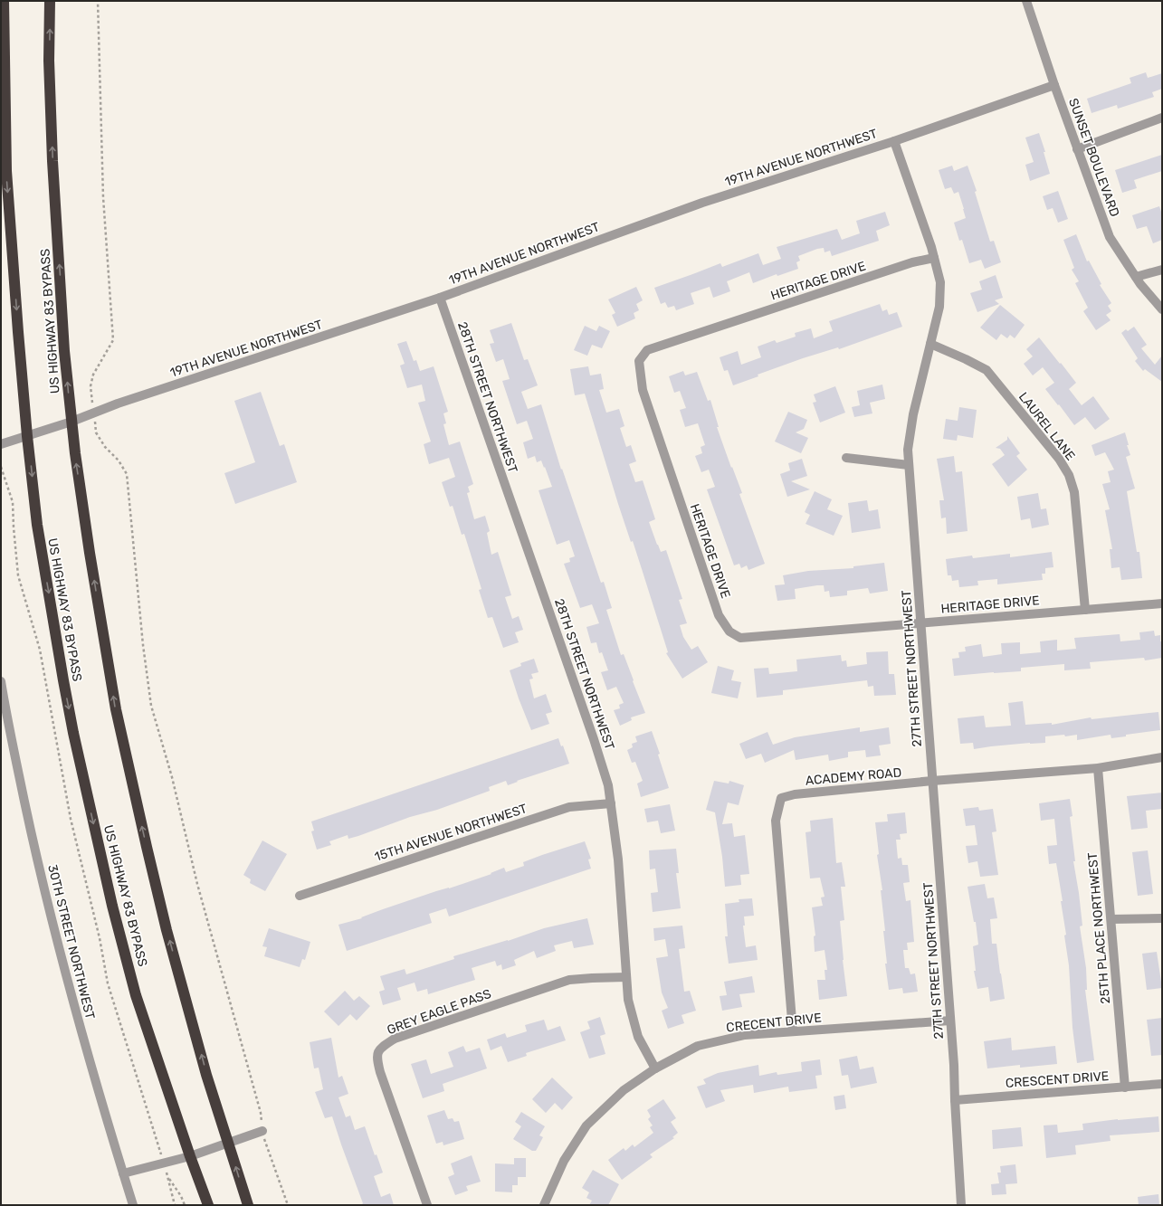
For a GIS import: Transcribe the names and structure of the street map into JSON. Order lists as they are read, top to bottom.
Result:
{
  "streets": {
    "highway": ["US HIGHWAY 83 BYPASS"],
    "street": [
      "19TH AVENUE NORTHWEST",
      "SUNSET BOULEVARD",
      "HERITAGE DRIVE",
      "28TH STREET NORTHWEST",
      "LAUREL LANE",
      "27TH STREET NORTHWEST",
      "ACADEMY ROAD",
      "15TH AVENUE NORTHWEST",
      "25TH PLACE NORTHWEST",
      "30TH STREET NORTHWEST",
      "GREY EAGLE PASS",
      "CRECENT DRIVE",
      "CRESCENT DRIVE"
    ]
  },
  "crossings": [
    ["19TH AVENUE NORTHWEST", "SUNSET BOULEVARD"],
    ["19TH AVENUE NORTHWEST", "US HIGHWAY 83 BYPASS"],
    ["19TH AVENUE NORTHWEST", "28TH STREET NORTHWEST"],
    ["19TH AVENUE NORTHWEST", "27TH STREET NORTHWEST"],
    ["HERITAGE DRIVE", "LAUREL LANE"],
    ["HERITAGE DRIVE", "27TH STREET NORTHWEST"],
    ["28TH STREET NORTHWEST", "15TH AVENUE NORTHWEST"],
    ["28TH STREET NORTHWEST", "GREY EAGLE PASS"],
    ["28TH STREET NORTHWEST", "CRECENT DRIVE"],
    ["LAUREL LANE", "27TH STREET NORTHWEST"],
    ["27TH STREET NORTHWEST", "ACADEMY ROAD"],
    ["27TH STREET NORTHWEST", "CRECENT DRIVE"],
    ["27TH STREET NORTHWEST", "CRESCENT DRIVE"],
    ["ACADEMY ROAD", "25TH PLACE NORTHWEST"],
    ["ACADEMY ROAD", "CRECENT DRIVE"],
    ["25TH PLACE NORTHWEST", "CRESCENT DRIVE"]
  ]
}
